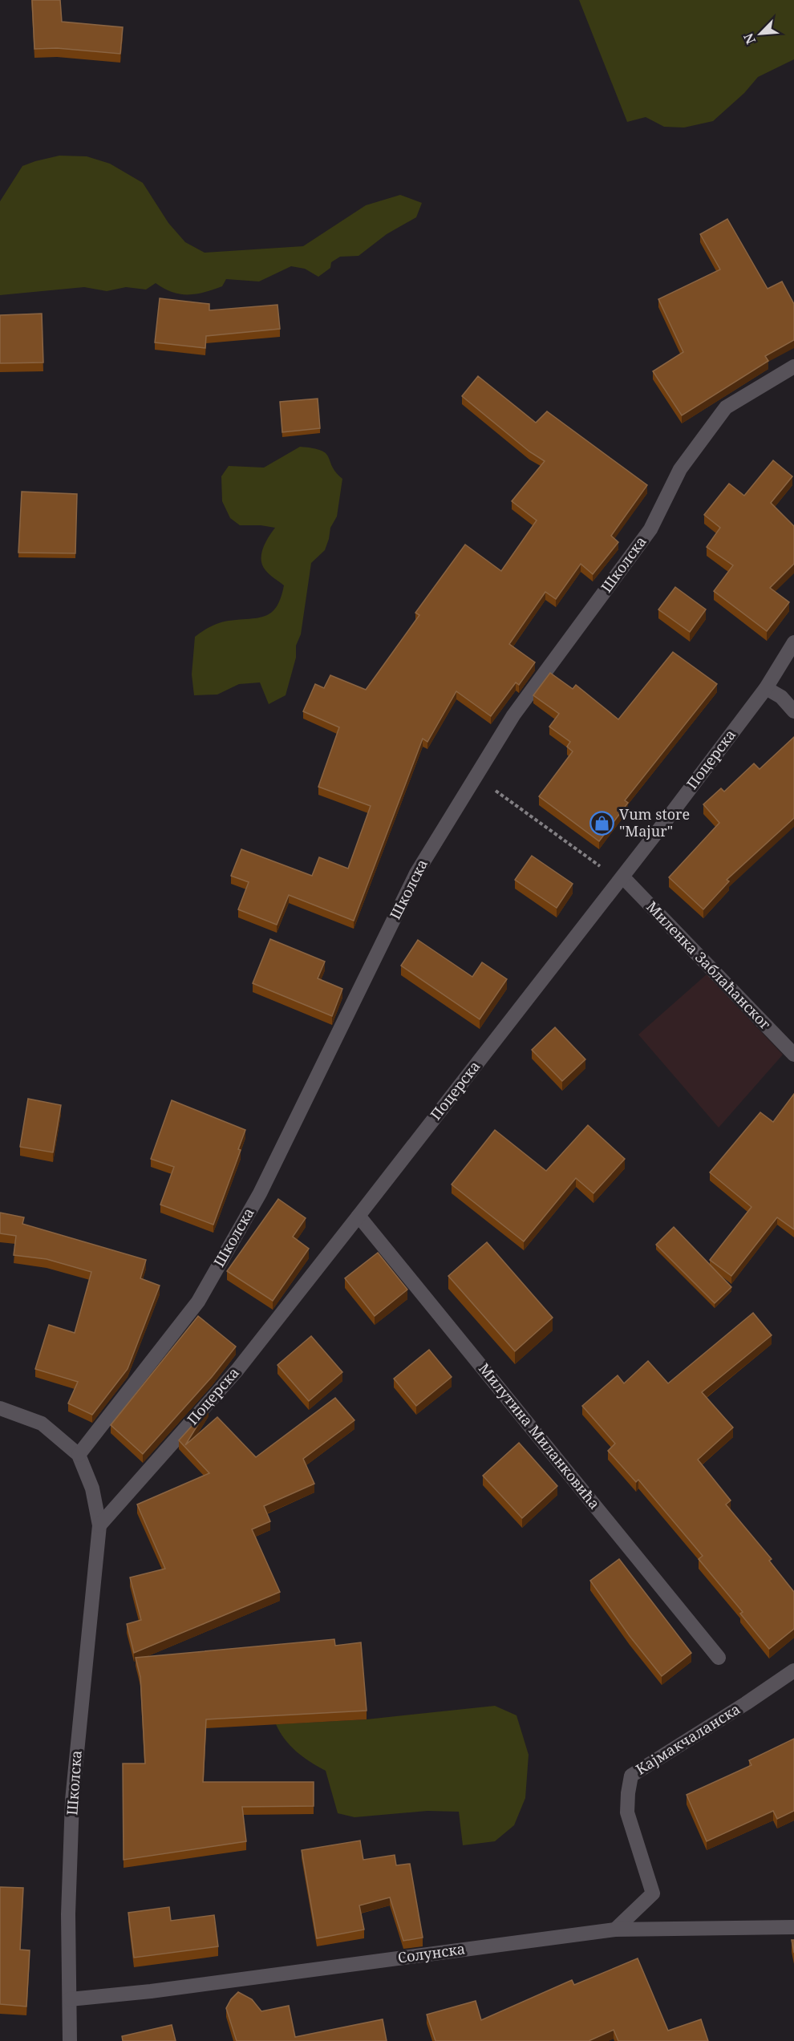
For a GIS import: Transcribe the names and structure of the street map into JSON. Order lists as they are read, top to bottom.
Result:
{
  "streets": {
    "street": [
      "Школска",
      "Поцерска",
      "Миленка Заблаћанског",
      "Милутина Миланковића",
      "Кајмакчаланска",
      "Солунска"
    ]
  },
  "crossings": [
    ["Школска", "Поцерска"],
    ["Школска", "Солунска"],
    ["Поцерска", "Миленка Заблаћанског"],
    ["Поцерска", "Милутина Миланковића"],
    ["Кајмакчаланска", "Солунска"]
  ],
  "places": {
    "shop": ["Vum store \"Majur\""]
  },
  "north": "bottom left"
}
